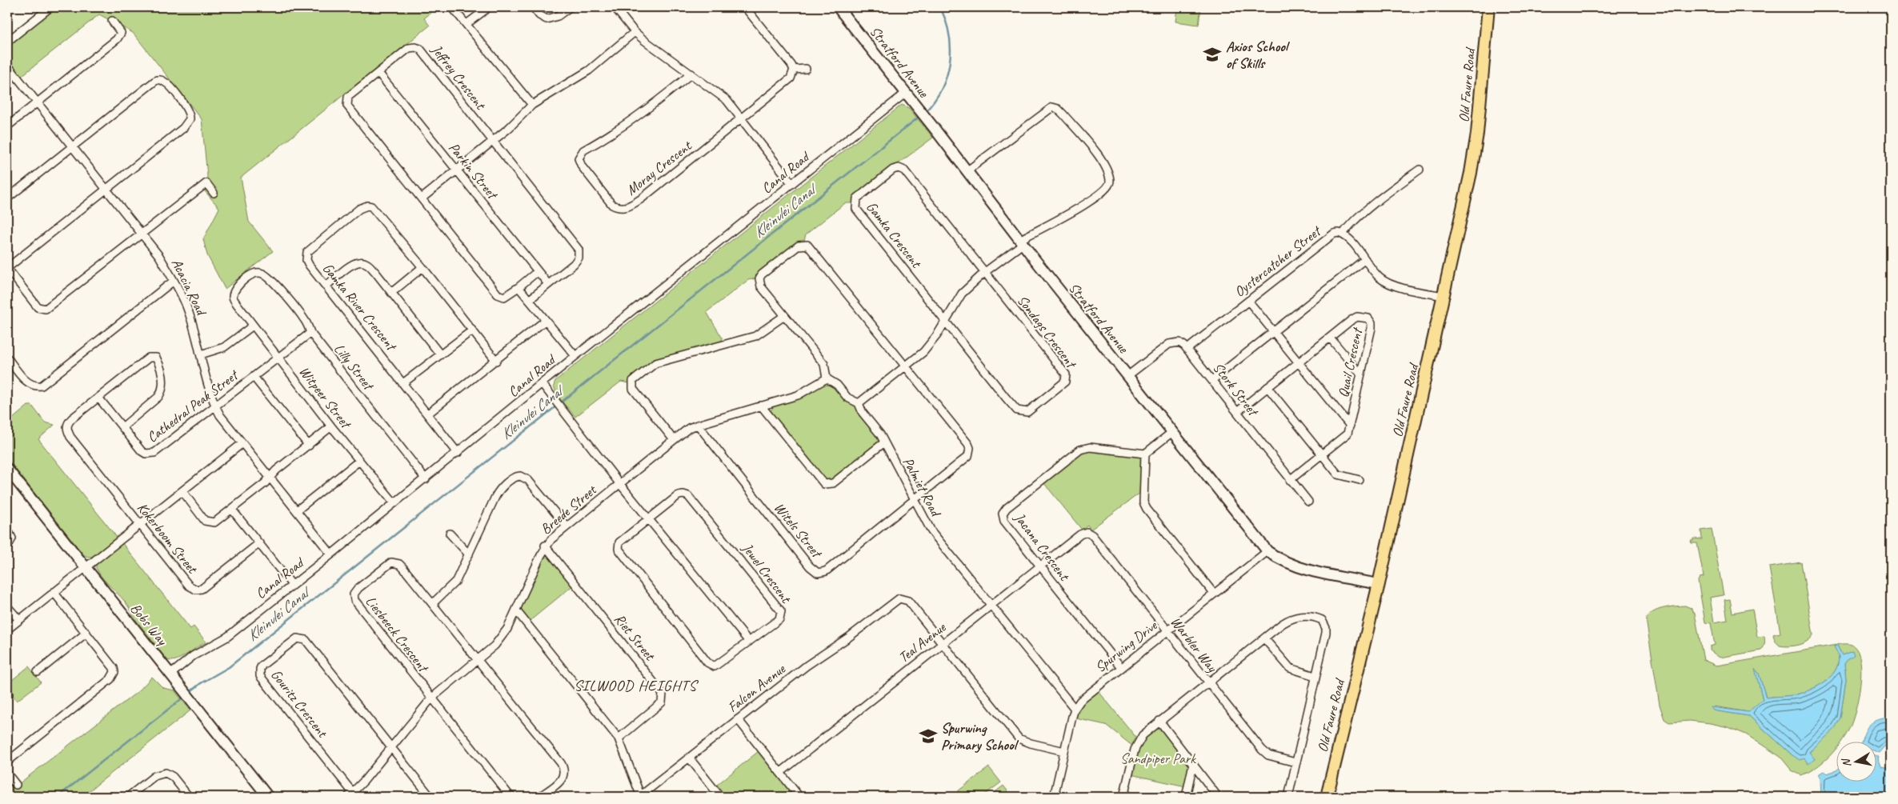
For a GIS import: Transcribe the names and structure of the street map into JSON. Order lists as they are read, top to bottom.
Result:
{
  "streets": {
    "main road": ["Old Faure Road"],
    "street": [
      "Stratford Avenue",
      "Jeffrey Crescent",
      "Moray Crescent",
      "Parkin Street",
      "Canal Road",
      "Gamka Crescent",
      "Oystercatcher Street",
      "Acacia Road",
      "Gamka River Crescent",
      "Sondags Crescent",
      "Quail Crescent",
      "Lilly Street",
      "Stork Street",
      "Witpeer Street",
      "Cathedral Peak Street",
      "Palmiet Road",
      "Breede Street",
      "Witels Street",
      "Kokerboom Street",
      "Jacana Crescent",
      "Jewel Crescent",
      "Bobs Way",
      "Liesbeeck Crescent",
      "Riet Street",
      "Teal Avenue",
      "Warbler Way",
      "Spurwing Drive",
      "Falcon Avenue",
      "Gouritz Crescent"
    ]
  },
  "crossings": [
    ["Stratford Avenue", "Old Faure Road"],
    ["Stratford Avenue", "Canal Road"],
    ["Stratford Avenue", "Spurwing Drive"],
    ["Jeffrey Crescent", "Parkin Street"],
    ["Old Faure Road", "Oystercatcher Street"],
    ["Canal Road", "Acacia Road"],
    ["Canal Road", "Gamka River Crescent"],
    ["Canal Road", "Lilly Street"],
    ["Canal Road", "Witpeer Street"],
    ["Canal Road", "Bobs Way"],
    ["Gamka Crescent", "Sondags Crescent"],
    ["Oystercatcher Street", "Stork Street"],
    ["Acacia Road", "Cathedral Peak Street"],
    ["Quail Crescent", "Stork Street"],
    ["Lilly Street", "Witpeer Street"],
    ["Lilly Street", "Cathedral Peak Street"],
    ["Witpeer Street", "Cathedral Peak Street"],
    ["Cathedral Peak Street", "Kokerboom Street"],
    ["Palmiet Road", "Breede Street"],
    ["Palmiet Road", "Witels Street"],
    ["Palmiet Road", "Teal Avenue"],
    ["Palmiet Road", "Spurwing Drive"],
    ["Breede Street", "Witels Street"],
    ["Breede Street", "Liesbeeck Crescent"],
    ["Breede Street", "Riet Street"],
    ["Breede Street", "Gouritz Crescent"],
    ["Jacana Crescent", "Teal Avenue"],
    ["Jacana Crescent", "Spurwing Drive"],
    ["Teal Avenue", "Warbler Way"],
    ["Teal Avenue", "Falcon Avenue"],
    ["Warbler Way", "Spurwing Drive"]
  ],
  "districts": ["SILWOOD HEIGHTS"],
  "water": ["Kleinvlei Canal"],
  "parks": ["Sandpiper Park"],
  "places": {
    "school or university": ["Axios School of Skills", "Spurwing Primary School"]
  },
  "north": "left"
}
